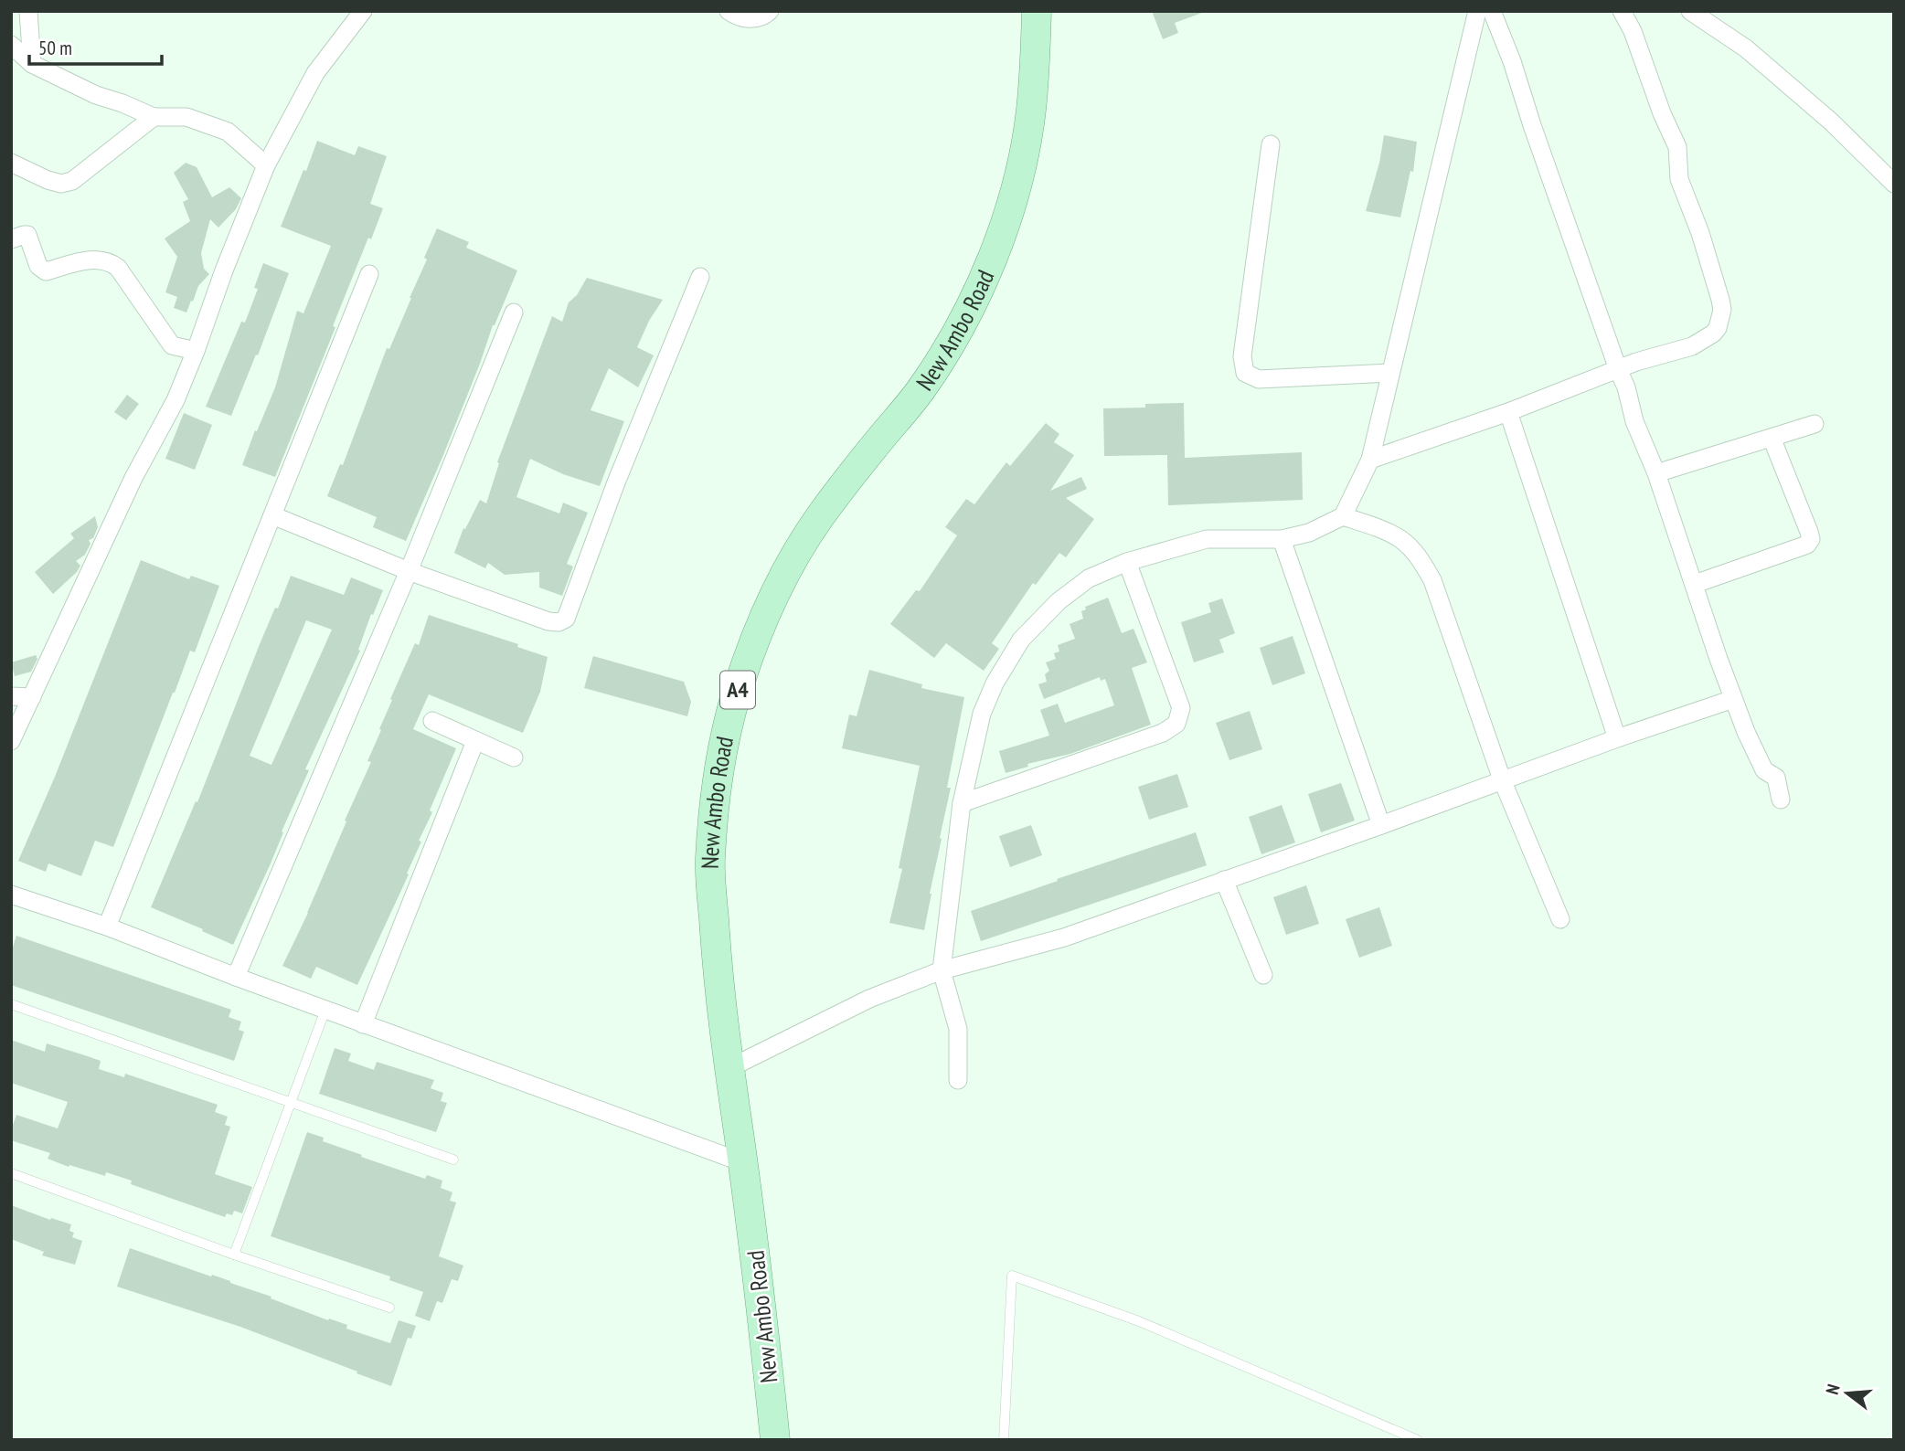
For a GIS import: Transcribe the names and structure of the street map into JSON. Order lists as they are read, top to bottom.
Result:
{
  "streets": {
    "main road": ["New Ambo Road", "A4"]
  },
  "scale_bar": "50 m",
  "north": "left"
}
